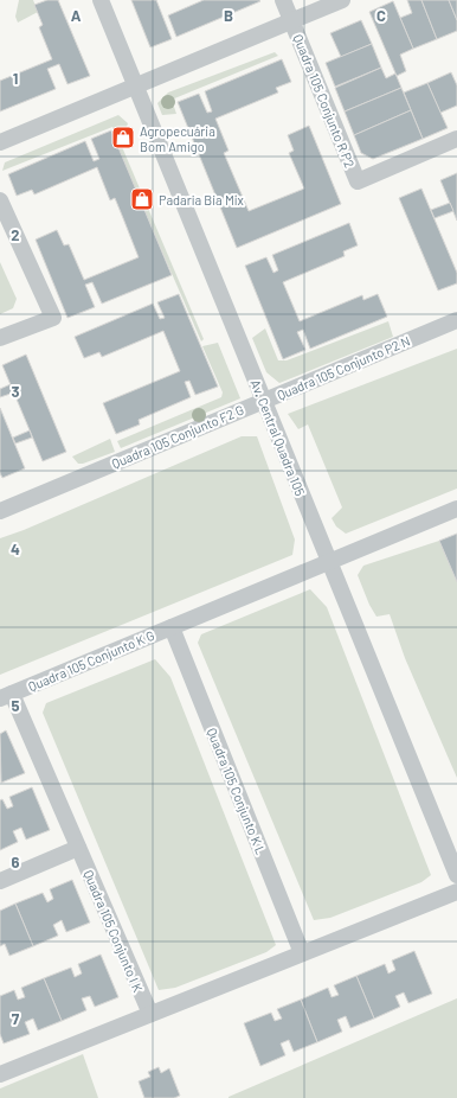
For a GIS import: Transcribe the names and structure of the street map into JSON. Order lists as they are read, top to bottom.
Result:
{
  "streets": {
    "street": [
      "Quadra 105 Conjunto R P2",
      "Quadra 105 Conjunto P2 N",
      "Quadra 105 Conjunto F2 G",
      "Av. Central Quadra 105",
      "Quadra 105 Conjunto K G",
      "Quadra 105 Conjunto K L",
      "Quadra 105 Conjunto I K"
    ]
  },
  "crossings": [
    ["Quadra 105 Conjunto P2 N", "Quadra 105 Conjunto F2 G"],
    ["Quadra 105 Conjunto P2 N", "Av. Central Quadra 105"],
    ["Quadra 105 Conjunto F2 G", "Av. Central Quadra 105"],
    ["Av. Central Quadra 105", "Quadra 105 Conjunto K G"],
    ["Quadra 105 Conjunto K G", "Quadra 105 Conjunto K L"],
    ["Quadra 105 Conjunto K G", "Quadra 105 Conjunto I K"]
  ],
  "places": {
    "shop": ["Agropecuária Bom Amigo", "Padaria Bia Mix"]
  },
  "grid": {
    "columns": ["A", "B", "C"],
    "rows": [
      "1",
      "2",
      "3",
      "4",
      "5",
      "6",
      "7"
    ]
  }
}
